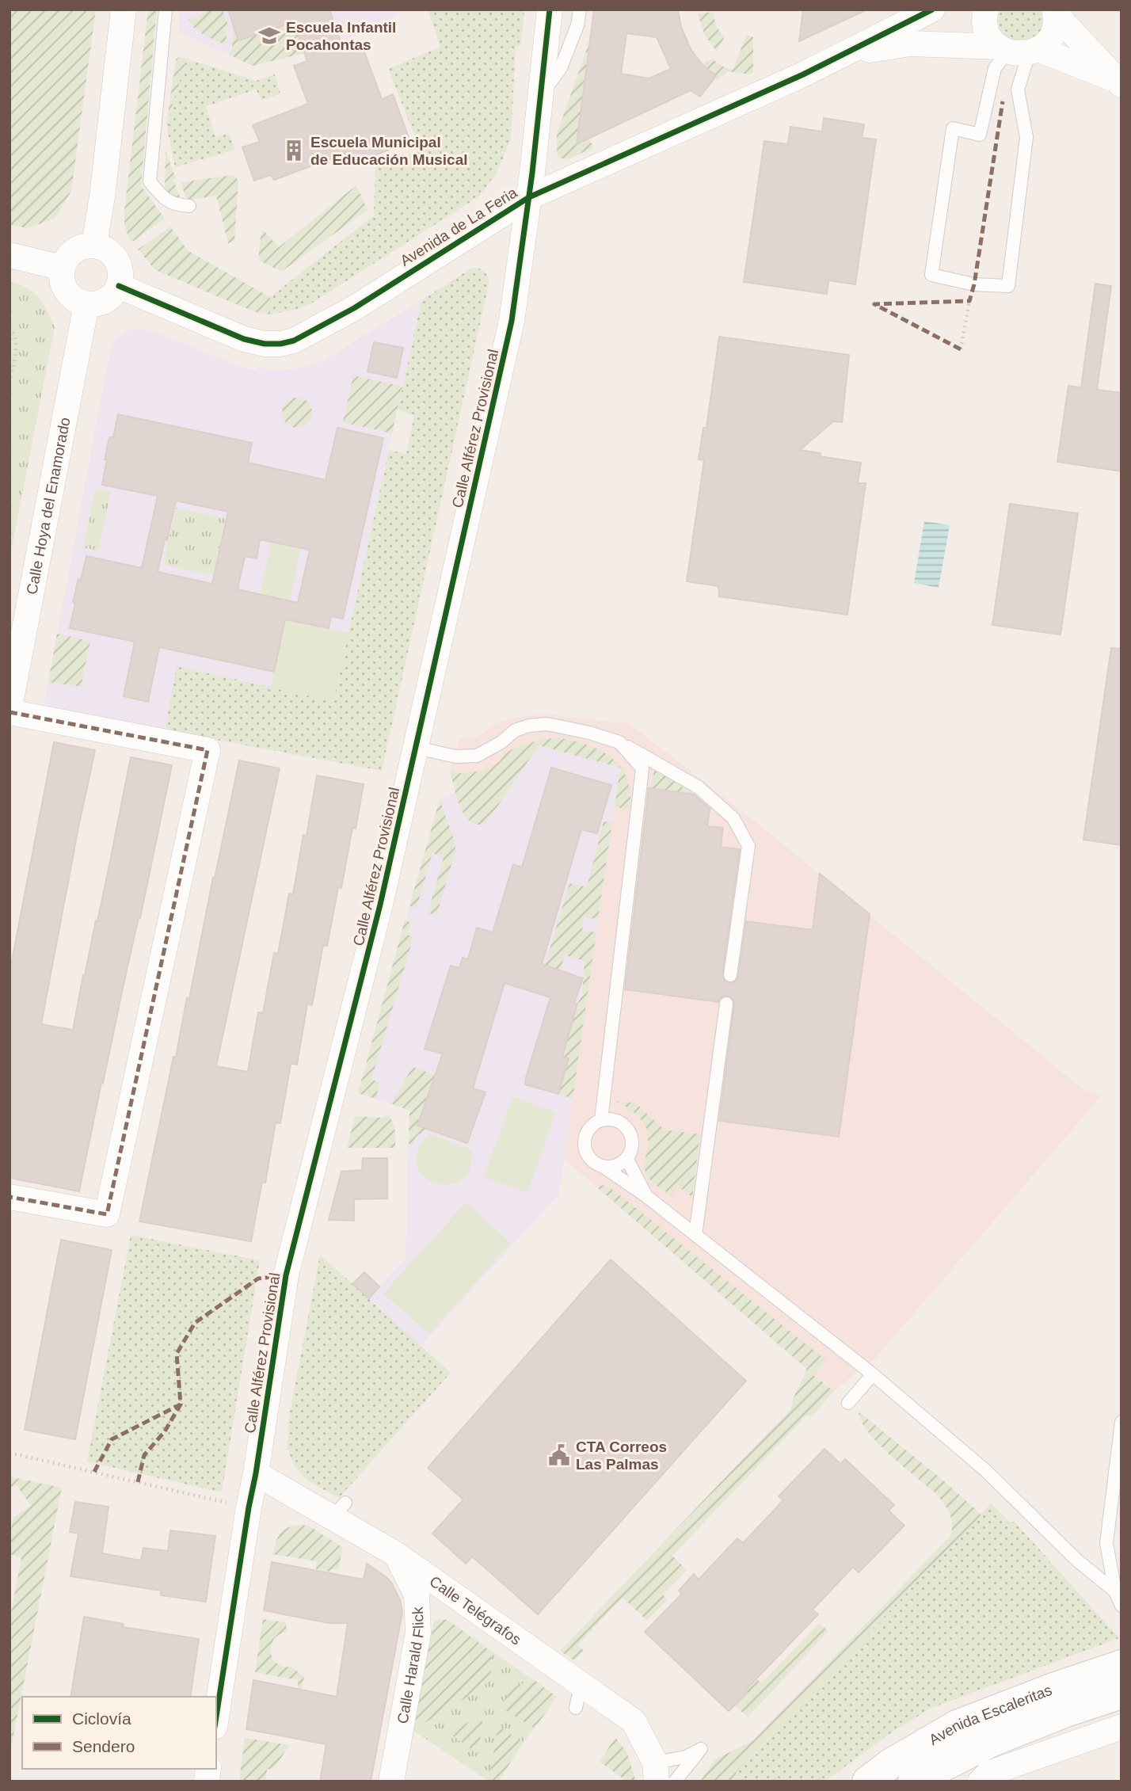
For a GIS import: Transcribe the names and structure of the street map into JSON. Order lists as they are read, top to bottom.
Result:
{
  "streets": {
    "street": [
      "Avenida de La Feria",
      "Calle Alférez Provisional",
      "Calle Hoya del Enamorado",
      "Calle Telégrafos",
      "Calle Harald Flick",
      "Avenida Escaleritas"
    ]
  },
  "crossings": [
    ["Avenida de La Feria", "Calle Alférez Provisional"],
    ["Avenida de La Feria", "Calle Hoya del Enamorado"],
    ["Calle Alférez Provisional", "Calle Telégrafos"],
    ["Calle Telégrafos", "Calle Harald Flick"]
  ],
  "places": {
    "school or university": ["Escuela Infantil Pocahontas"],
    "building": ["Escuela Municipal de Educación Musical"],
    "public building": ["CTA Correos Las Palmas"]
  },
  "legend": ["Ciclovía", "Sendero"]
}
